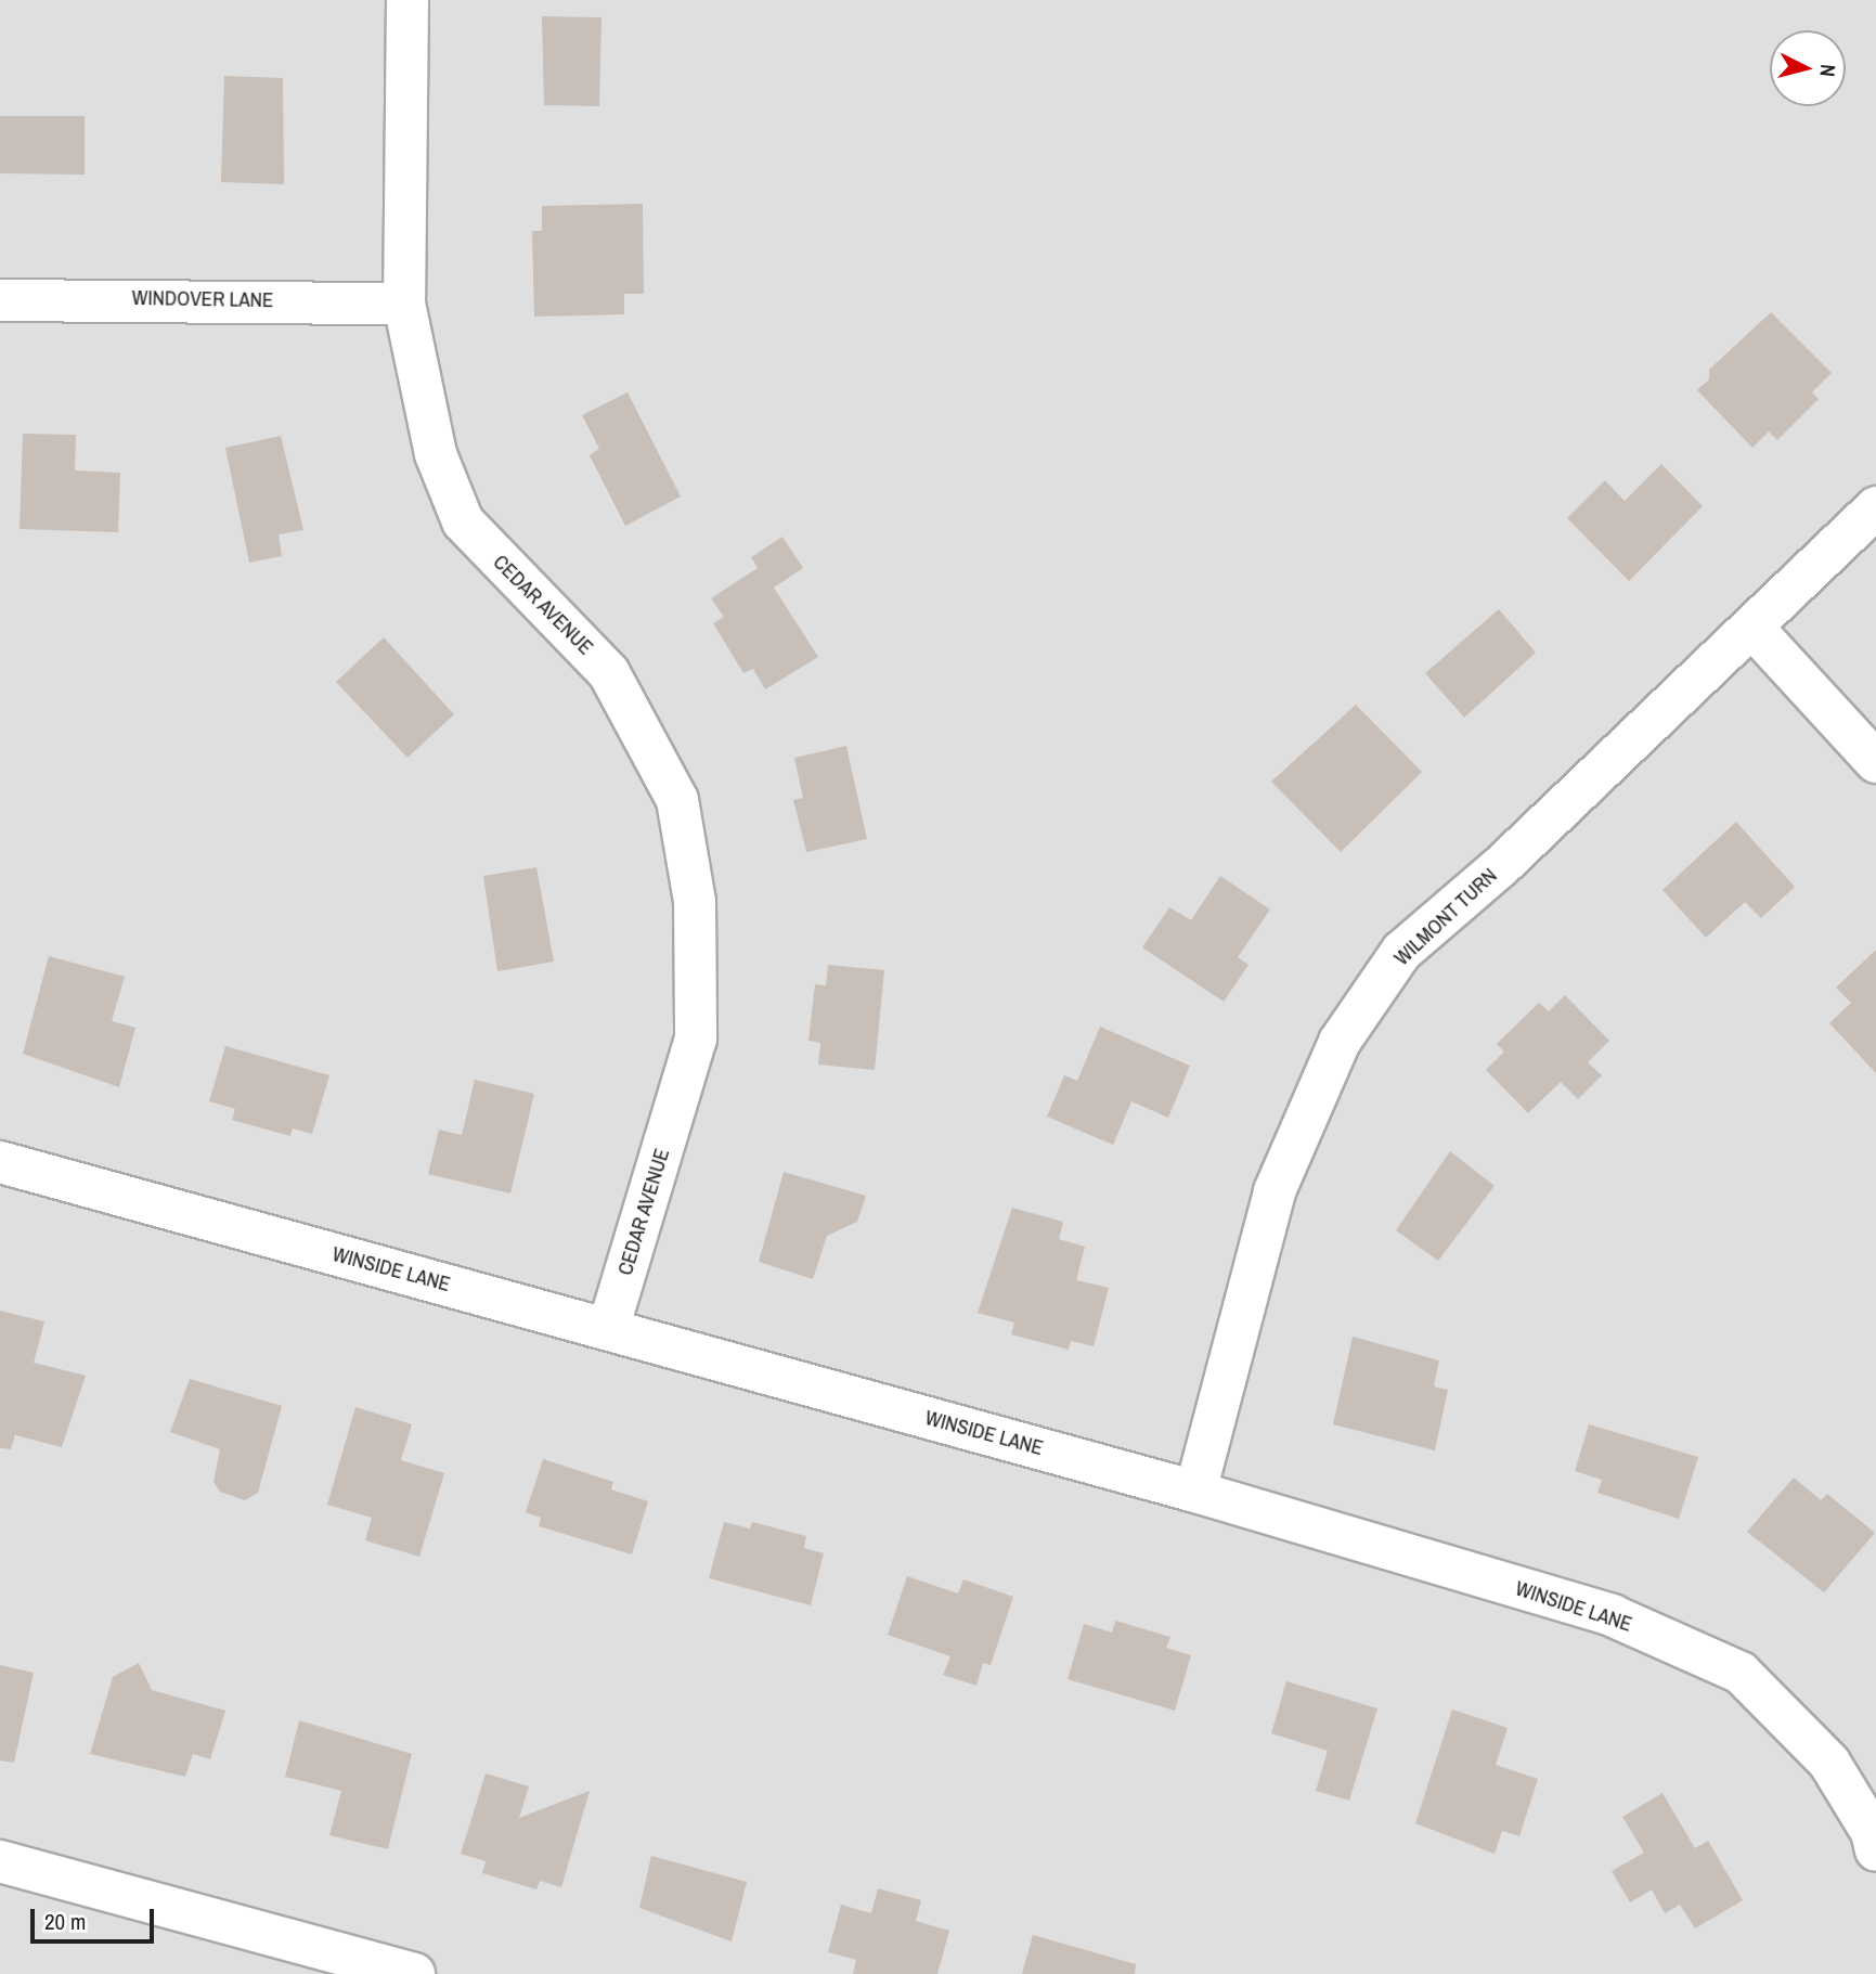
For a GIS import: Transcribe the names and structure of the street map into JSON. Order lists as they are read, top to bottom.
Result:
{
  "streets": {
    "street": [
      "WINDOVER LANE",
      "CEDAR AVENUE",
      "WILMONT TURN",
      "WINSIDE LANE"
    ]
  },
  "crossings": [
    ["WINDOVER LANE", "CEDAR AVENUE"],
    ["CEDAR AVENUE", "WINSIDE LANE"],
    ["WILMONT TURN", "WINSIDE LANE"]
  ],
  "scale_bar": "20 m",
  "north": "right"
}
